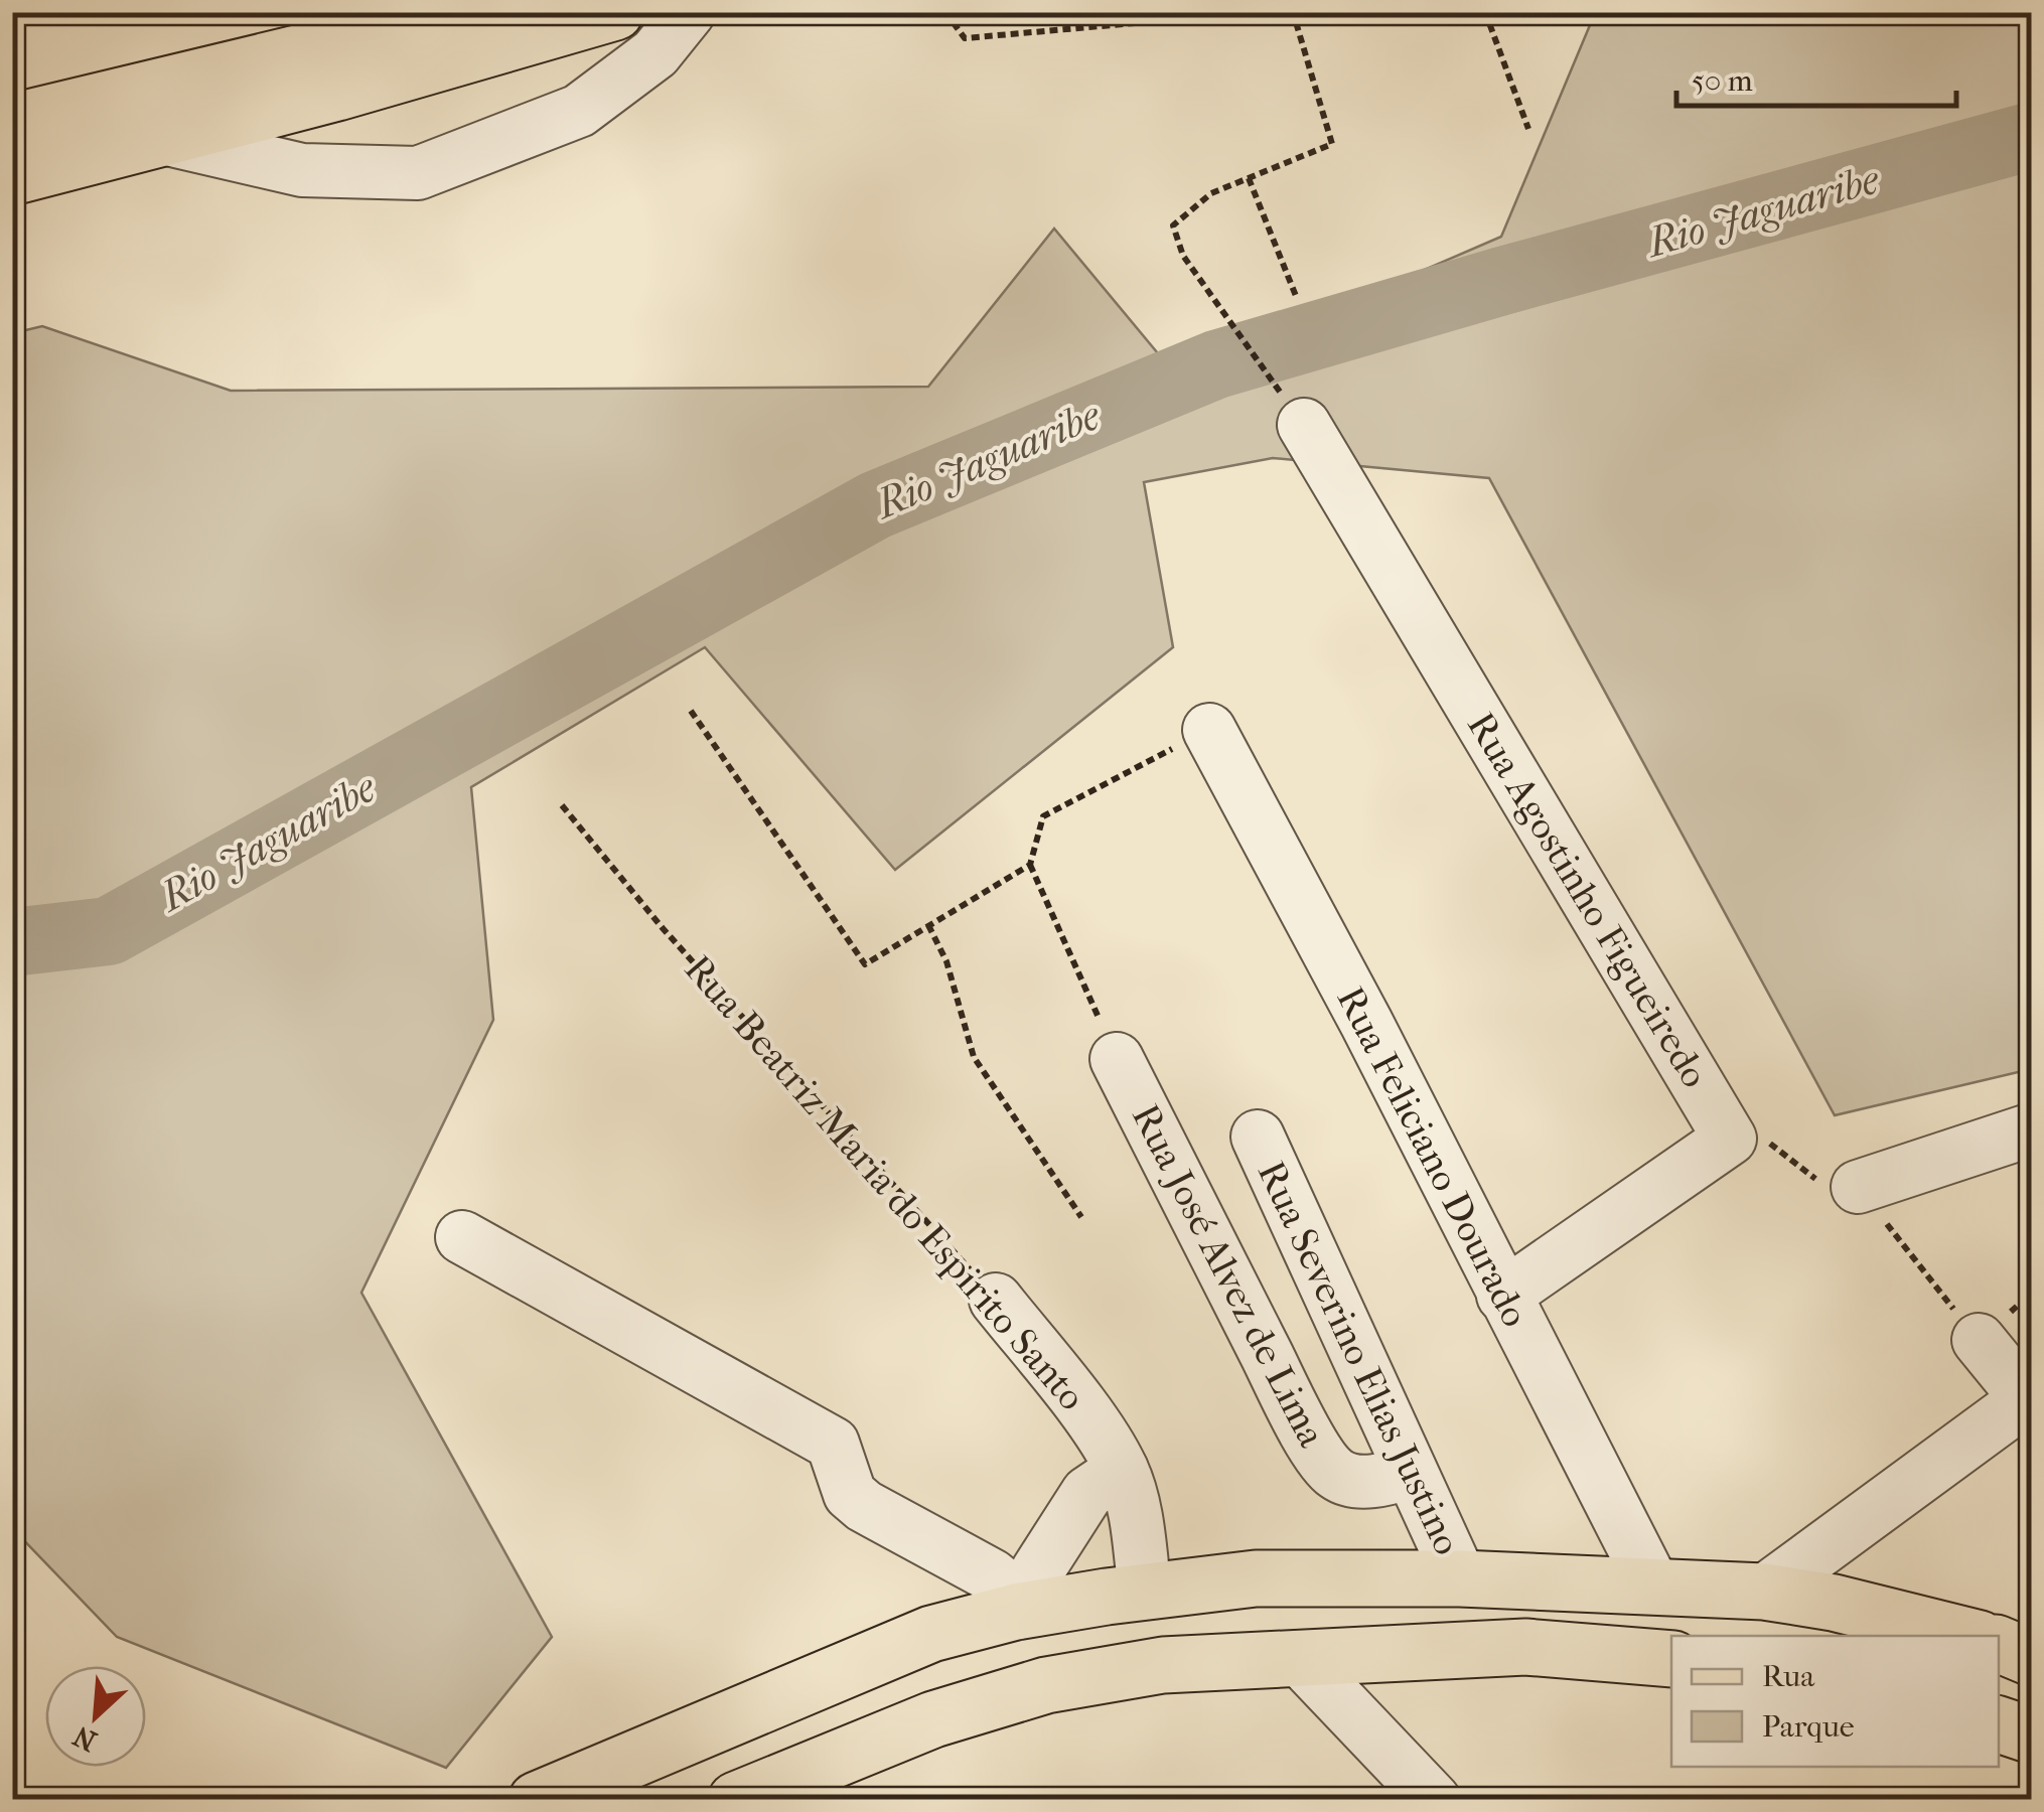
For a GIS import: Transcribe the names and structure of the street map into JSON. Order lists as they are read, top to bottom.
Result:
{
  "streets": {
    "street": [
      "Rua Agostinho Figueiredo",
      "Rua Feliciano Dourado",
      "Rua Beatriz Maria do Espirito Santo",
      "Rua José Alvez de Lima",
      "Rua Severino Elias Justino"
    ]
  },
  "crossings": [
    ["Rua Agostinho Figueiredo", "Rua Feliciano Dourado"],
    ["Rua José Alvez de Lima", "Rua Severino Elias Justino"]
  ],
  "water": ["Rio Jaguaribe"],
  "legend": ["Rua", "Parque"],
  "scale_bar": "50 m",
  "north": "bottom left"
}
